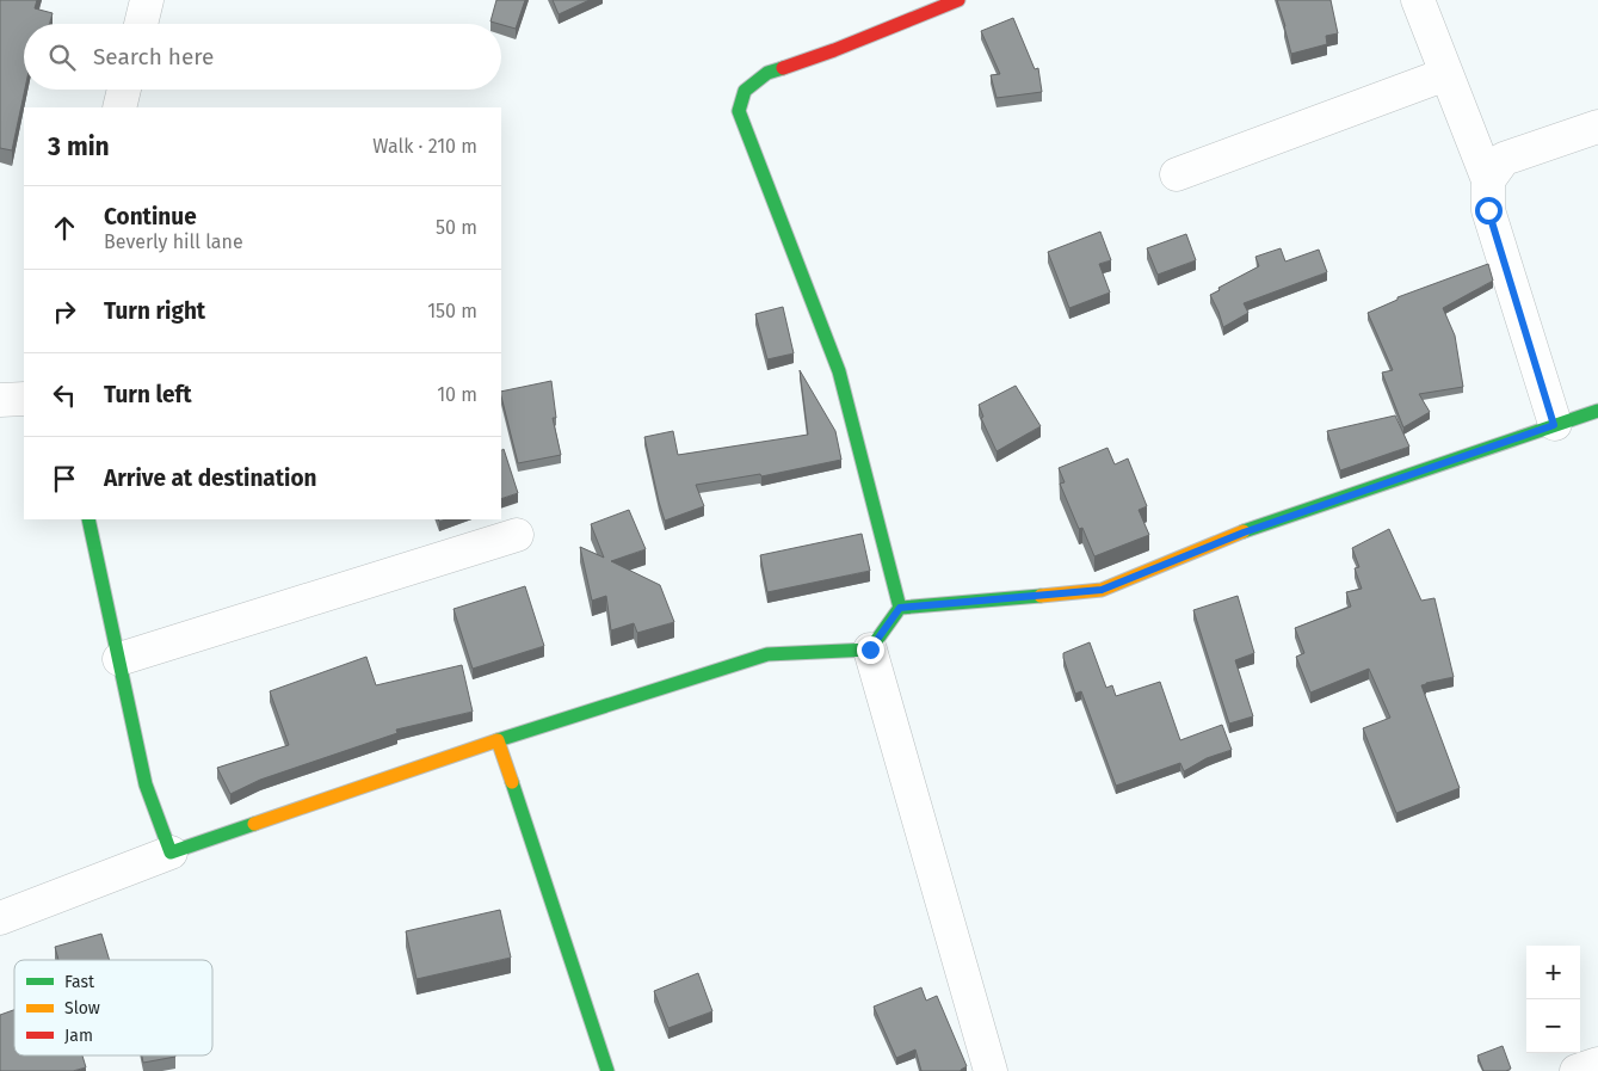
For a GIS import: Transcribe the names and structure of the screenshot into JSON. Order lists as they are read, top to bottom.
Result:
{
  "legend": ["Fast", "Slow", "Jam"],
  "page": {
    "search": "Search here",
    "heading": ["3 min", "Walk · 210 m"],
    "list": [
      ["Continue", "Beverly hill lane", "50 m"],
      ["Turn right", "150 m"],
      ["Turn left", "10 m"],
      "Arrive at destination"
    ],
    "map_buttons": ["+", "−"]
  }
}
